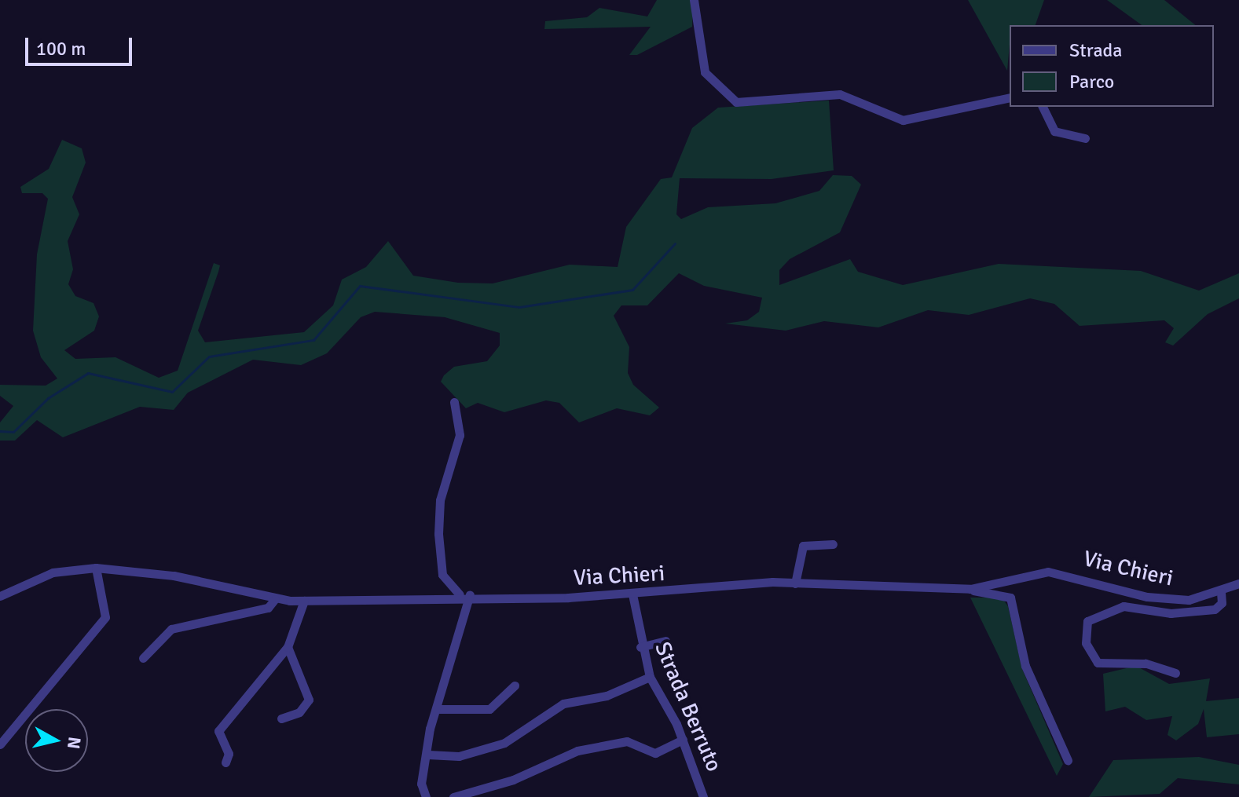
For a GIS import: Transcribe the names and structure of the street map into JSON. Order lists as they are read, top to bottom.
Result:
{
  "streets": {
    "street": ["Via Chieri", "Strada Berruto"]
  },
  "crossings": [
    ["Via Chieri", "Strada Berruto"]
  ],
  "legend": ["Strada", "Parco"],
  "scale_bar": "100 m",
  "north": "right"
}
